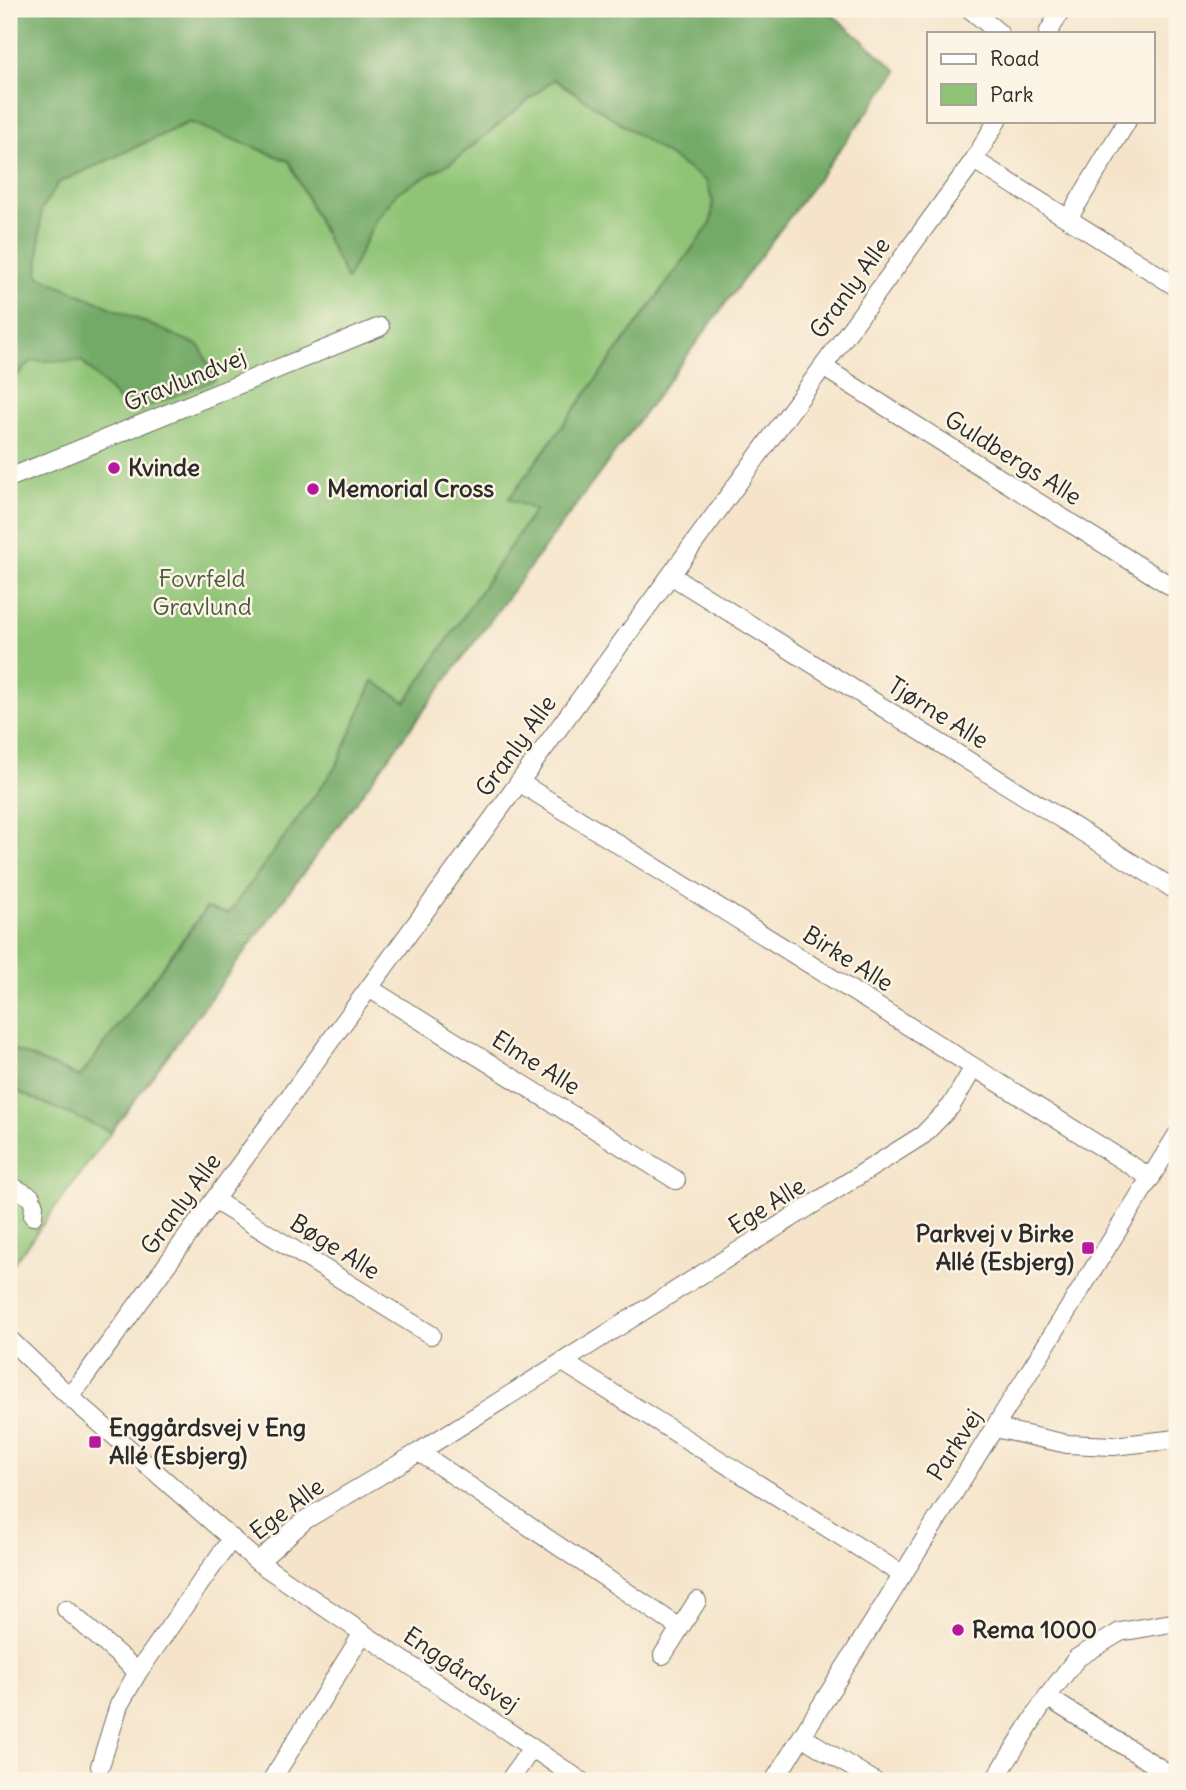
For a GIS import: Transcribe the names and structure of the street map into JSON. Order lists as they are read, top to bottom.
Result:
{
  "streets": {
    "street": [
      "Granly Alle",
      "Gravlundvej",
      "Guldbergs Alle",
      "Tjørne Alle",
      "Birke Alle",
      "Elme Alle",
      "Ege Alle",
      "Bøge Alle",
      "Parkvej",
      "Enggårdsvej"
    ]
  },
  "crossings": [
    ["Granly Alle", "Guldbergs Alle"],
    ["Granly Alle", "Tjørne Alle"],
    ["Granly Alle", "Birke Alle"],
    ["Granly Alle", "Elme Alle"],
    ["Granly Alle", "Bøge Alle"],
    ["Granly Alle", "Enggårdsvej"],
    ["Birke Alle", "Ege Alle"],
    ["Birke Alle", "Parkvej"],
    ["Ege Alle", "Enggårdsvej"]
  ],
  "parks": ["Fovrfeld Gravlund"],
  "places": {
    "other": ["Kvinde", "Memorial Cross", "Rema 1000"],
    "transit": ["Parkvej v Birke Allé (Esbjerg)", "Enggårdsvej v Eng Allé (Esbjerg)"]
  },
  "legend": ["Road", "Park"]
}
